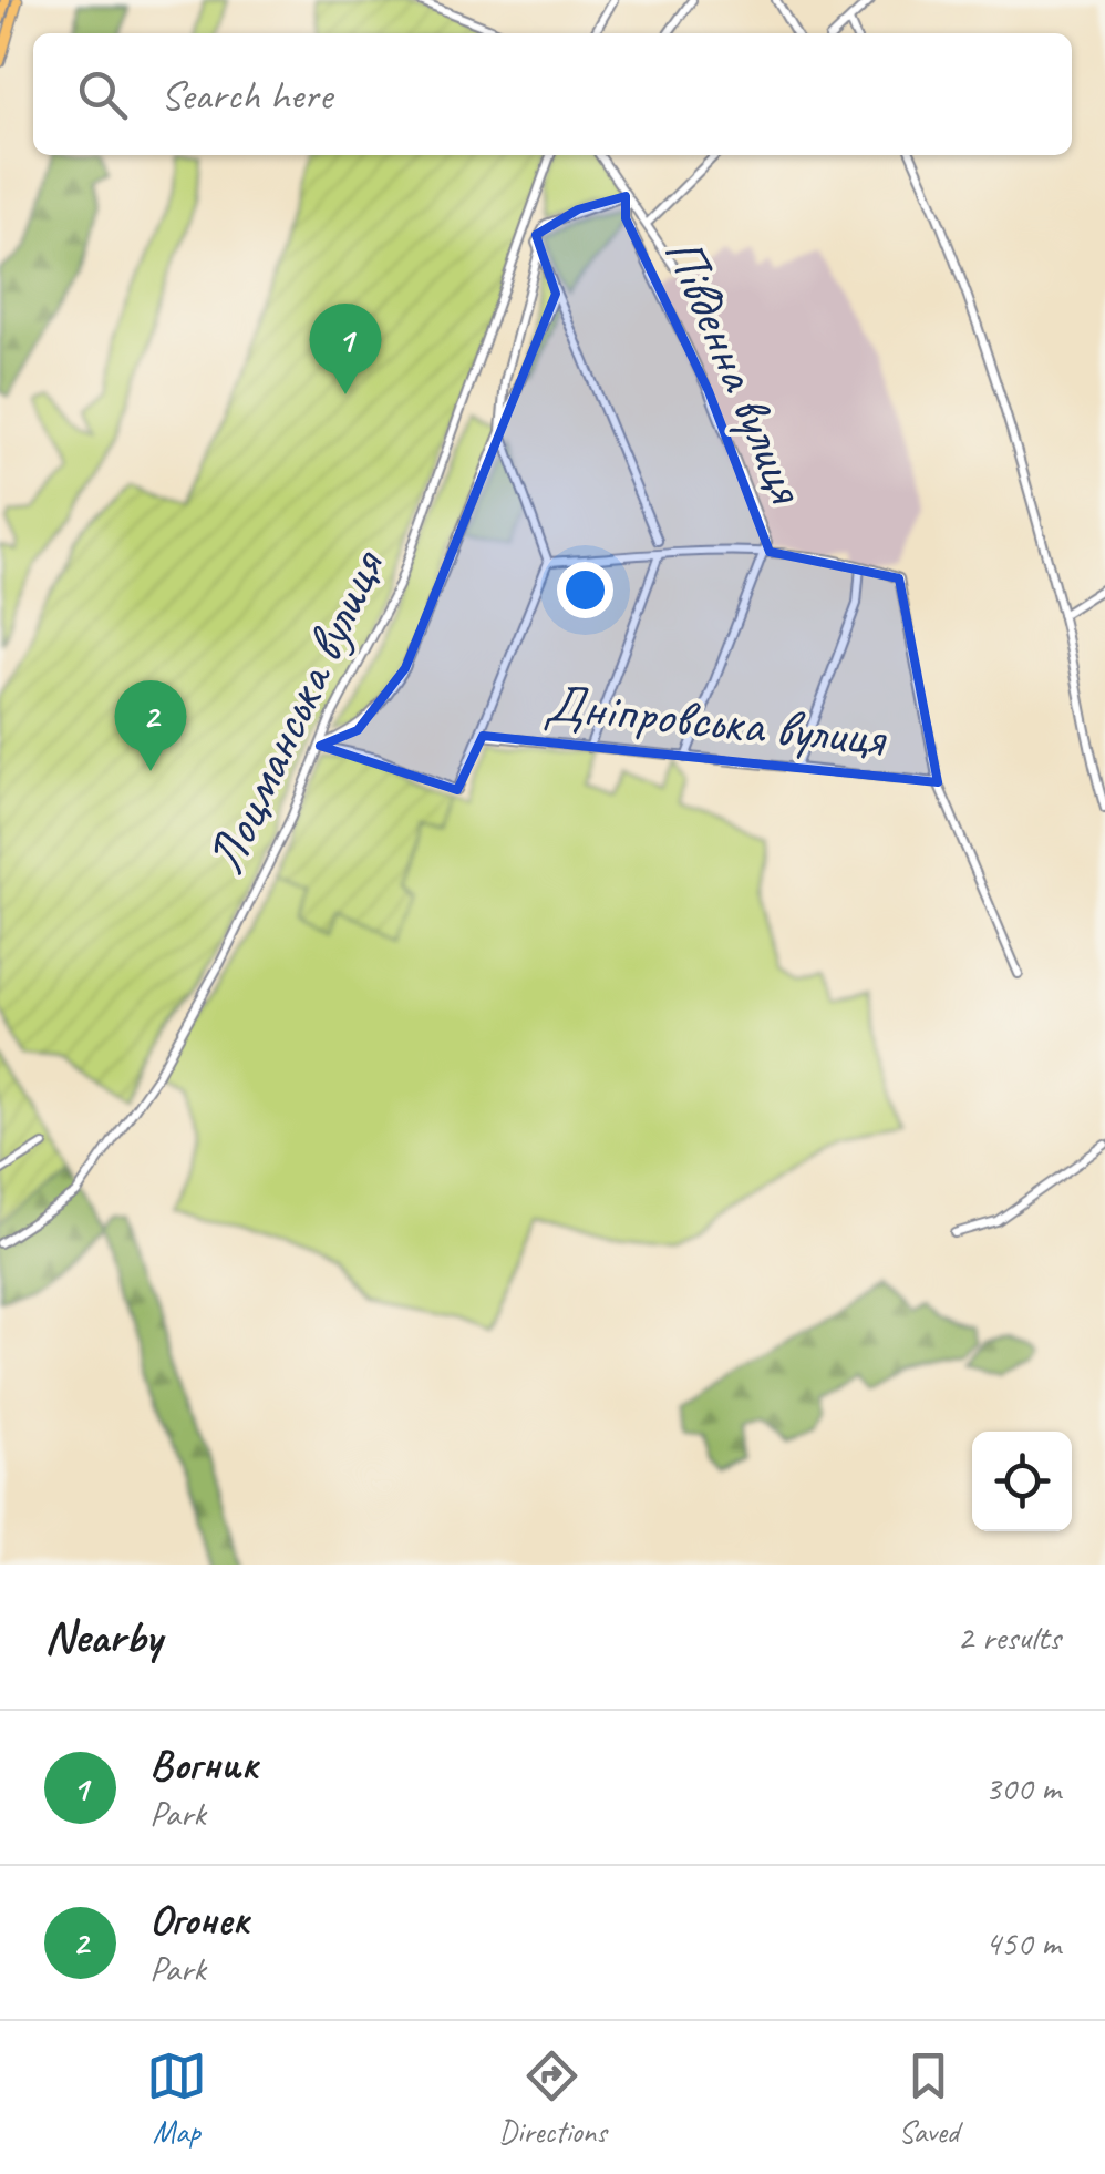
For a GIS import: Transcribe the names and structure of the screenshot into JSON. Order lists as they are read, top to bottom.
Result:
{
  "streets": {
    "street": ["Південна вулиця", "Лоцманська вулиця", "Дніпровська вулиця"]
  },
  "page": {
    "search": "Search here",
    "pins": ["1", "2"],
    "heading": ["Nearby", "2 results"],
    "list": [
      {
        "mark": "1",
        "name": "Вогник",
        "note": "Park",
        "value": "300 m"
      },
      {
        "mark": "2",
        "name": "Огонек",
        "note": "Park",
        "value": "450 m"
      }
    ],
    "nav": ["Map", "Directions", "Saved"]
  }
}
